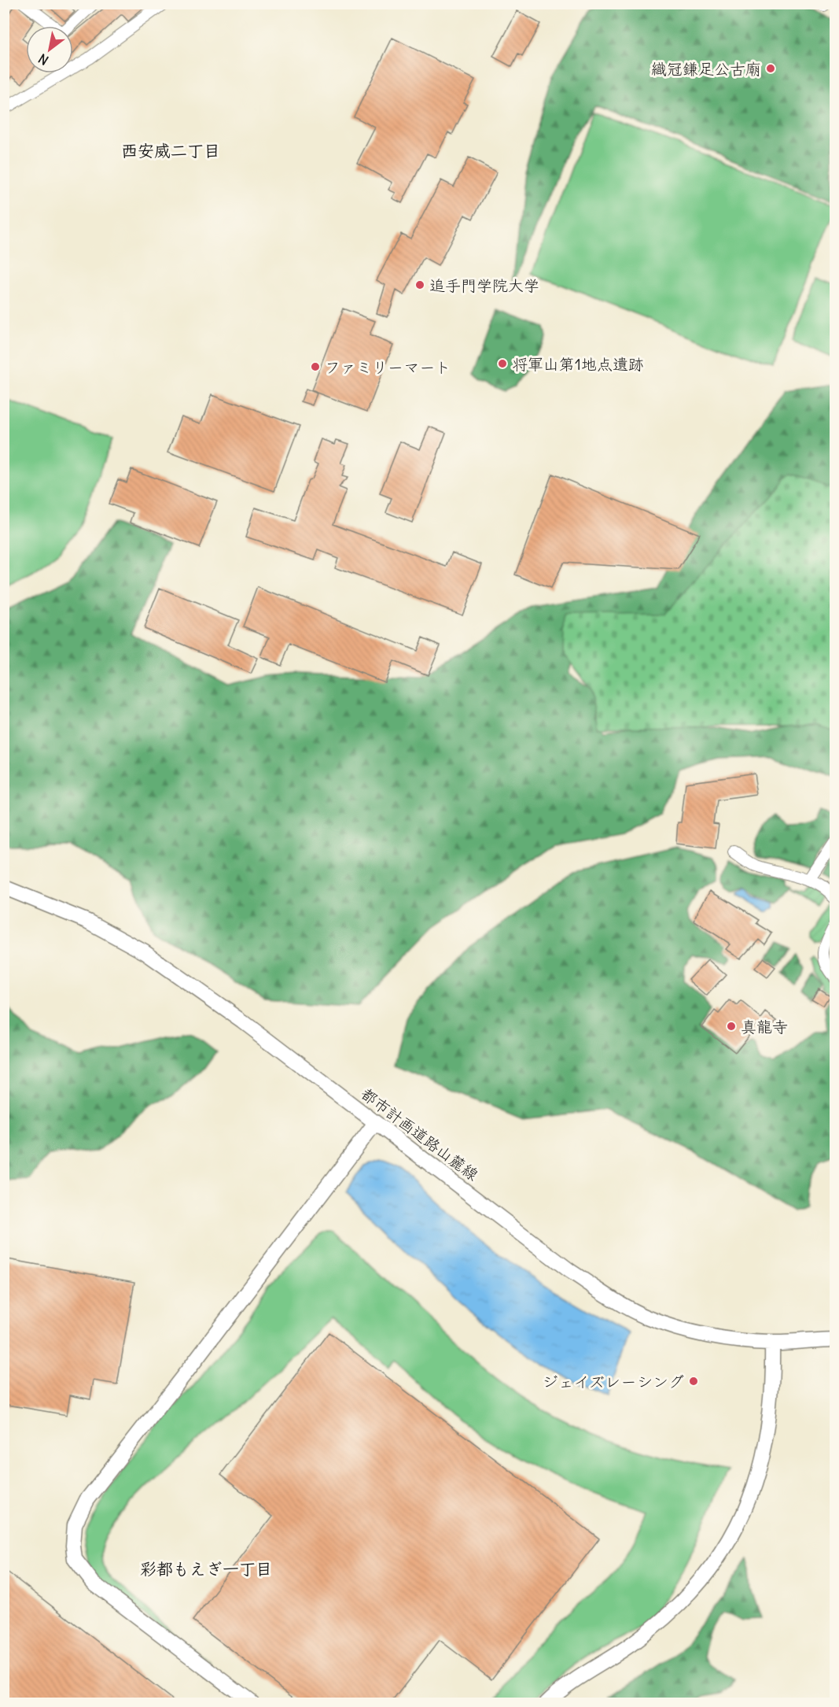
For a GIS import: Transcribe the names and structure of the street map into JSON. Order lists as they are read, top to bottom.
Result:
{
  "streets": {
    "street": ["都市計画道路山麓線"]
  },
  "districts": ["西安威二丁目", "彩都もえぎ一丁目"],
  "places": [
    "織冠鎌足公古廟",
    "追手門学院大学",
    "将軍山第1地点遺跡",
    "ファミリーマート",
    "真龍寺",
    "ジェイズレーシング"
  ],
  "north": "bottom left"
}
